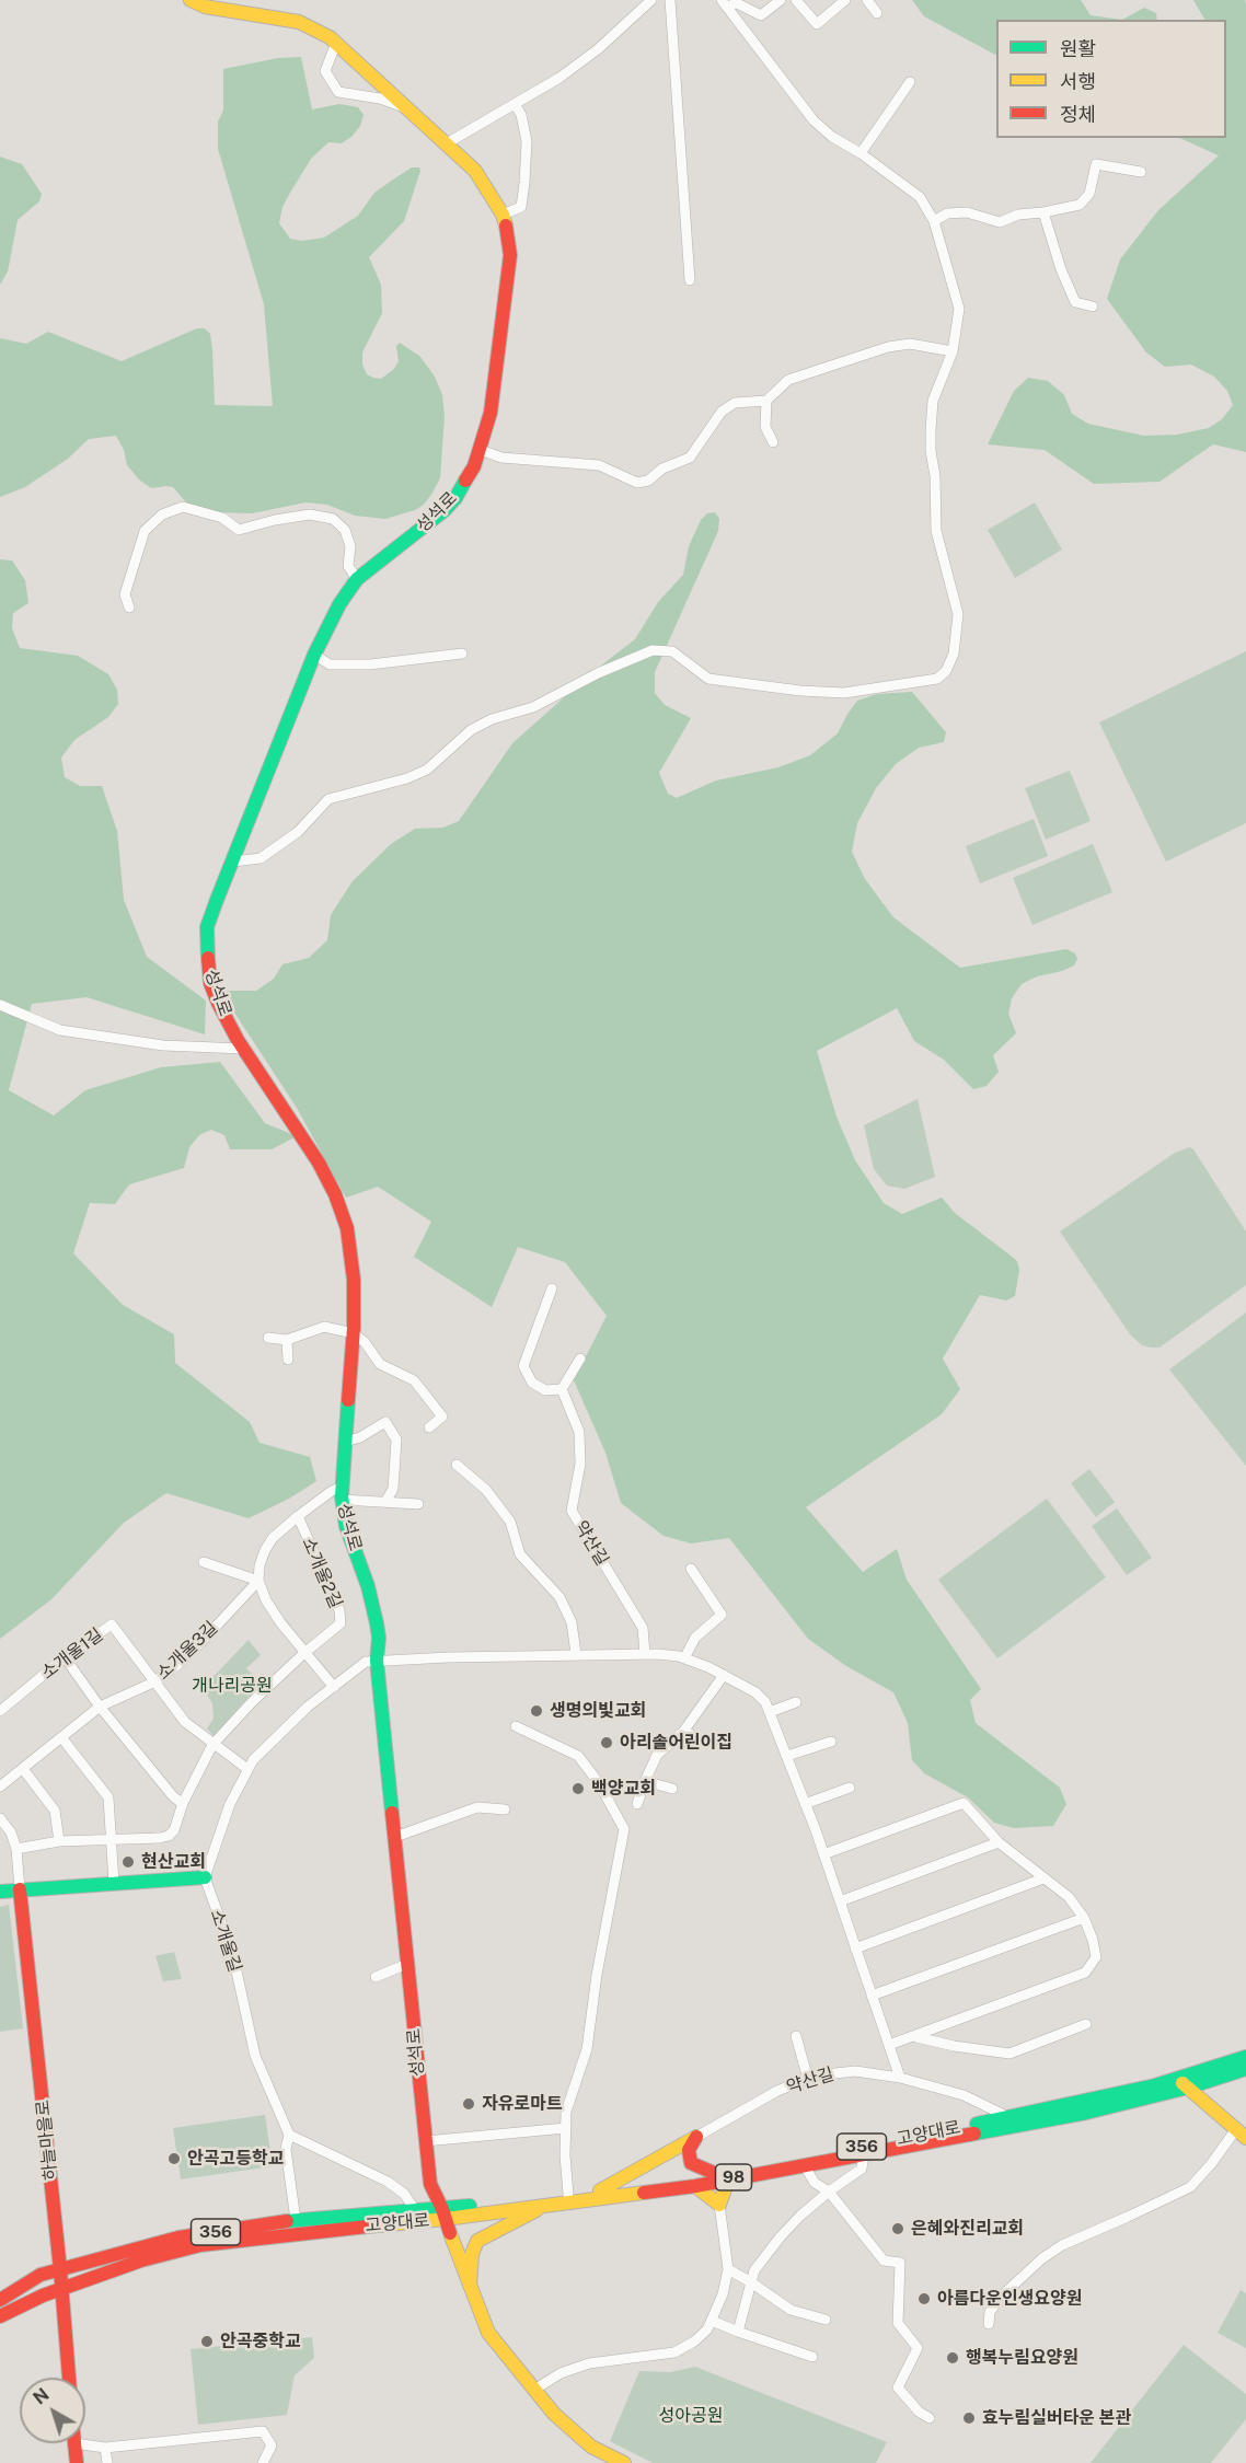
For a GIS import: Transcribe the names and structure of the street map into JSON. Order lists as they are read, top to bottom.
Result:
{
  "streets": {
    "main road": [
      "성석로",
      "고양대로",
      "하늘마을로",
      "356",
      "98"
    ],
    "street": [
      "약산길",
      "소개울2길",
      "소개울3길",
      "소개울1길",
      "소개울길"
    ]
  },
  "crossings": [
    ["성석로", "고양대로"],
    ["약산길", "고양대로"],
    ["소개울2길", "소개울1길"],
    ["소개울3길", "소개울1길"],
    ["고양대로", "하늘마을로"]
  ],
  "parks": ["개나리공원", "성아공원"],
  "places": [
    "생명의빛교회",
    "아리솔어린이집",
    "백양교회",
    "현산교회",
    "자유로마트",
    "안곡고등학교",
    "은혜와진리교회",
    "아름다운인생요양원",
    "안곡중학교",
    "행복누림요양원",
    "효누림실버타운 본관"
  ],
  "legend": ["원활", "서행", "정체"],
  "north": "top left"
}
